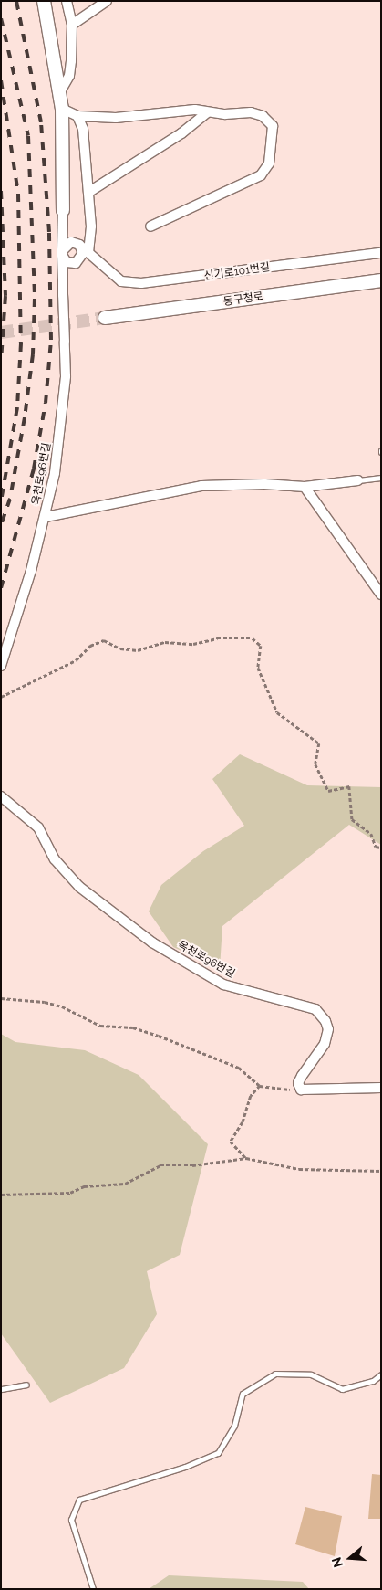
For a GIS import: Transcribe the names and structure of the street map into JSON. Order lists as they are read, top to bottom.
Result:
{
  "streets": {
    "main road": ["동구청로"],
    "street": ["신기로101번길", "옥천로96번길"]
  },
  "crossings": [
    ["신기로101번길", "옥천로96번길"]
  ],
  "north": "left"
}
